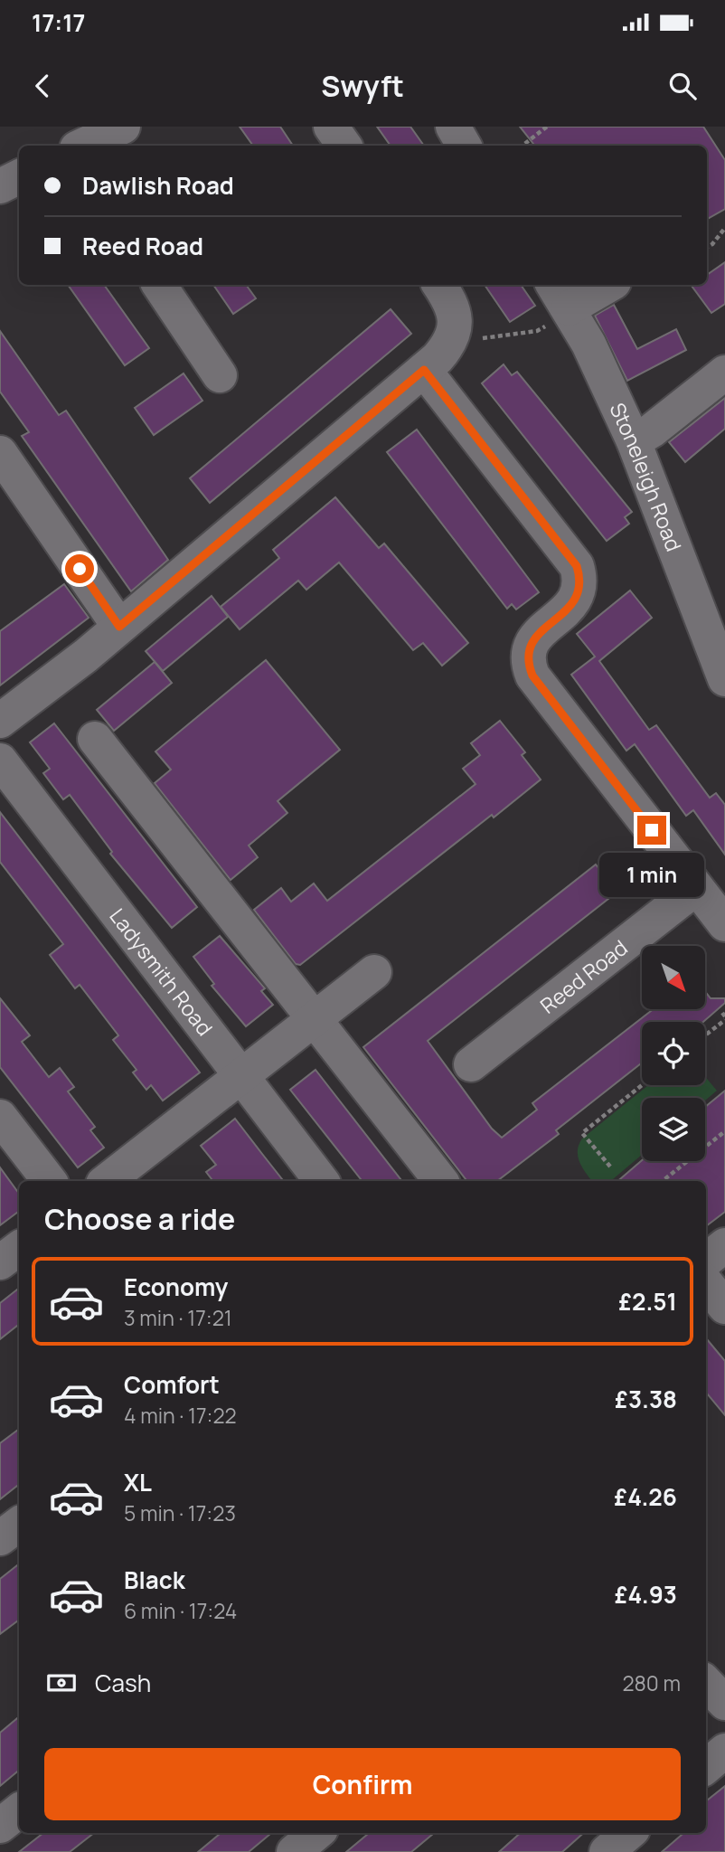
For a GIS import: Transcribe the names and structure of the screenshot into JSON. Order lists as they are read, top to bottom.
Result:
{
  "streets": {
    "street": ["Stoneleigh Road", "Ladysmith Road", "Reed Road"]
  },
  "north": "bottom right",
  "page": {
    "status": "17:17",
    "header": "Swyft",
    "banner": ["Dawlish Road", "Reed Road"],
    "bubble": "1 min",
    "heading": "Choose a ride",
    "list": [
      {
        "name": "Economy",
        "note": "3 min · 17:21",
        "value": "£2.51"
      },
      {
        "name": "Comfort",
        "note": "4 min · 17:22",
        "value": "£3.38"
      },
      {
        "name": "XL",
        "note": "5 min · 17:23",
        "value": "£4.26"
      },
      {
        "name": "Black",
        "note": "6 min · 17:24",
        "value": "£4.93"
      }
    ],
    "pay": ["Cash", "280 m"],
    "buttons": "Confirm"
  }
}
